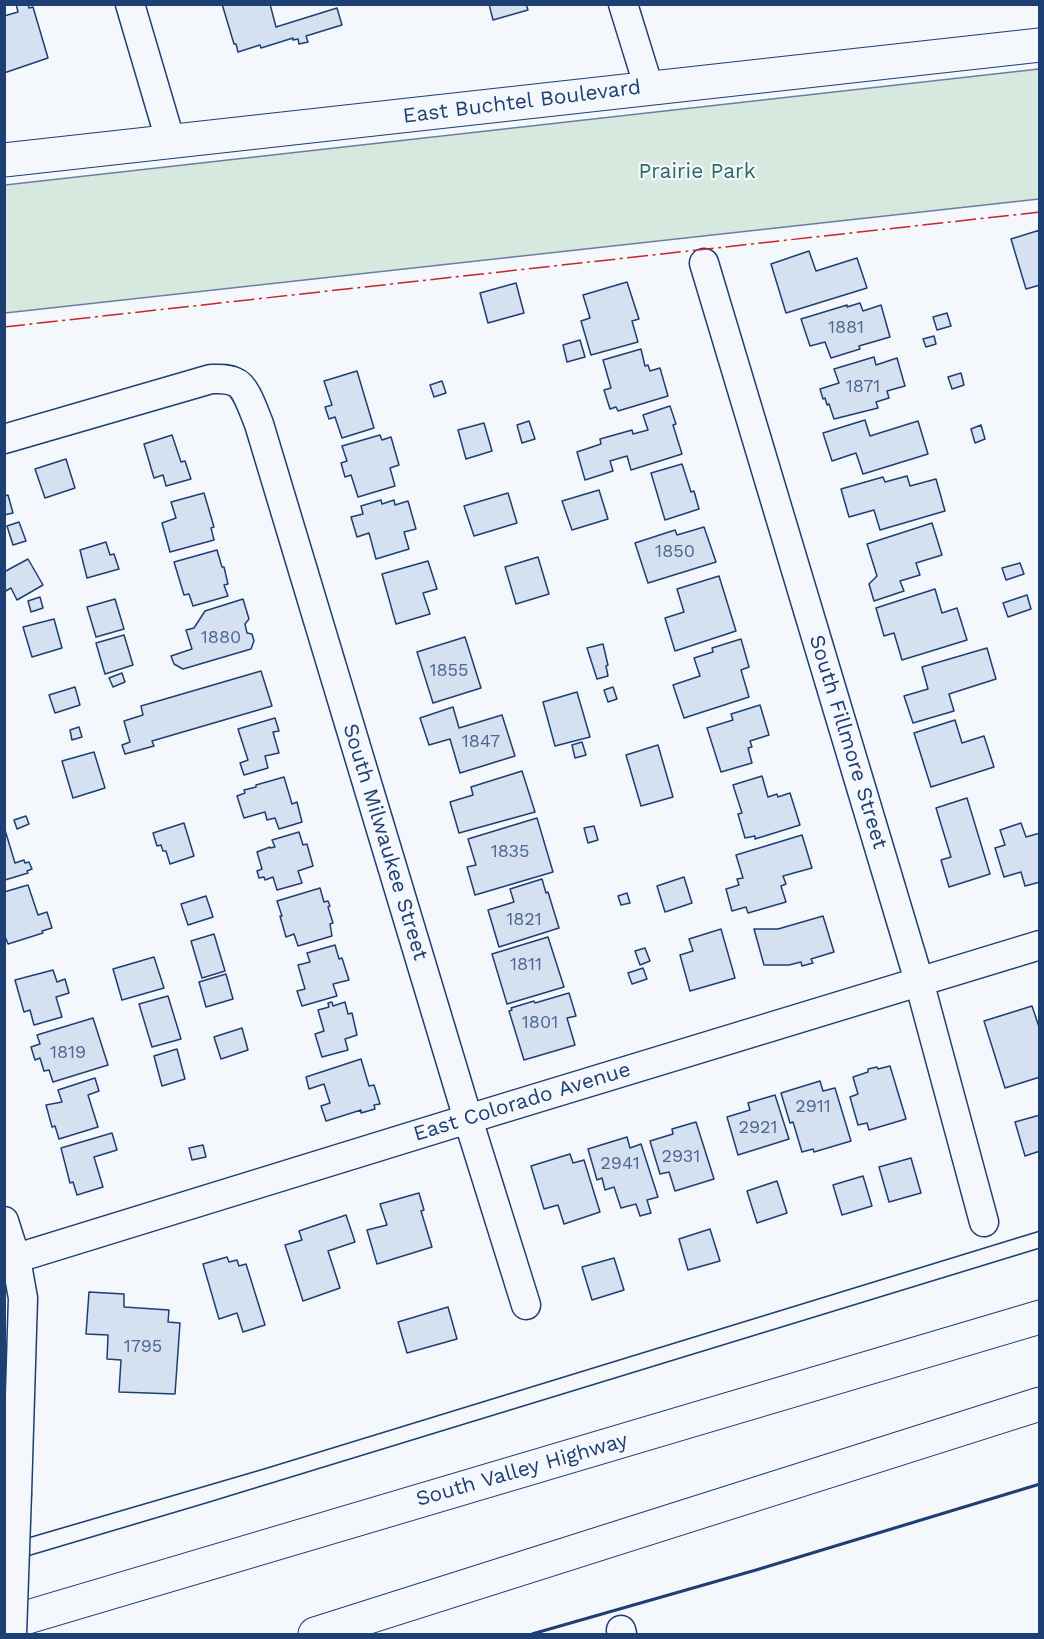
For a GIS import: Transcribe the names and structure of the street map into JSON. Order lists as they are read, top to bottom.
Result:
{
  "streets": {
    "main road": ["East Buchtel Boulevard", "South Valley Highway"],
    "street": ["South Fillmore Street", "South Milwaukee Street", "East Colorado Avenue"]
  },
  "crossings": [
    ["South Fillmore Street", "East Colorado Avenue"],
    ["South Milwaukee Street", "East Colorado Avenue"]
  ],
  "parks": ["Prairie Park"],
  "house_numbers": [
    "1881",
    "1871",
    "1850",
    "1880",
    "1855",
    "1847",
    "1835",
    "1821",
    "1811",
    "1801",
    "1819",
    "2911",
    "2921",
    "2931",
    "2941",
    "1795"
  ]
}
